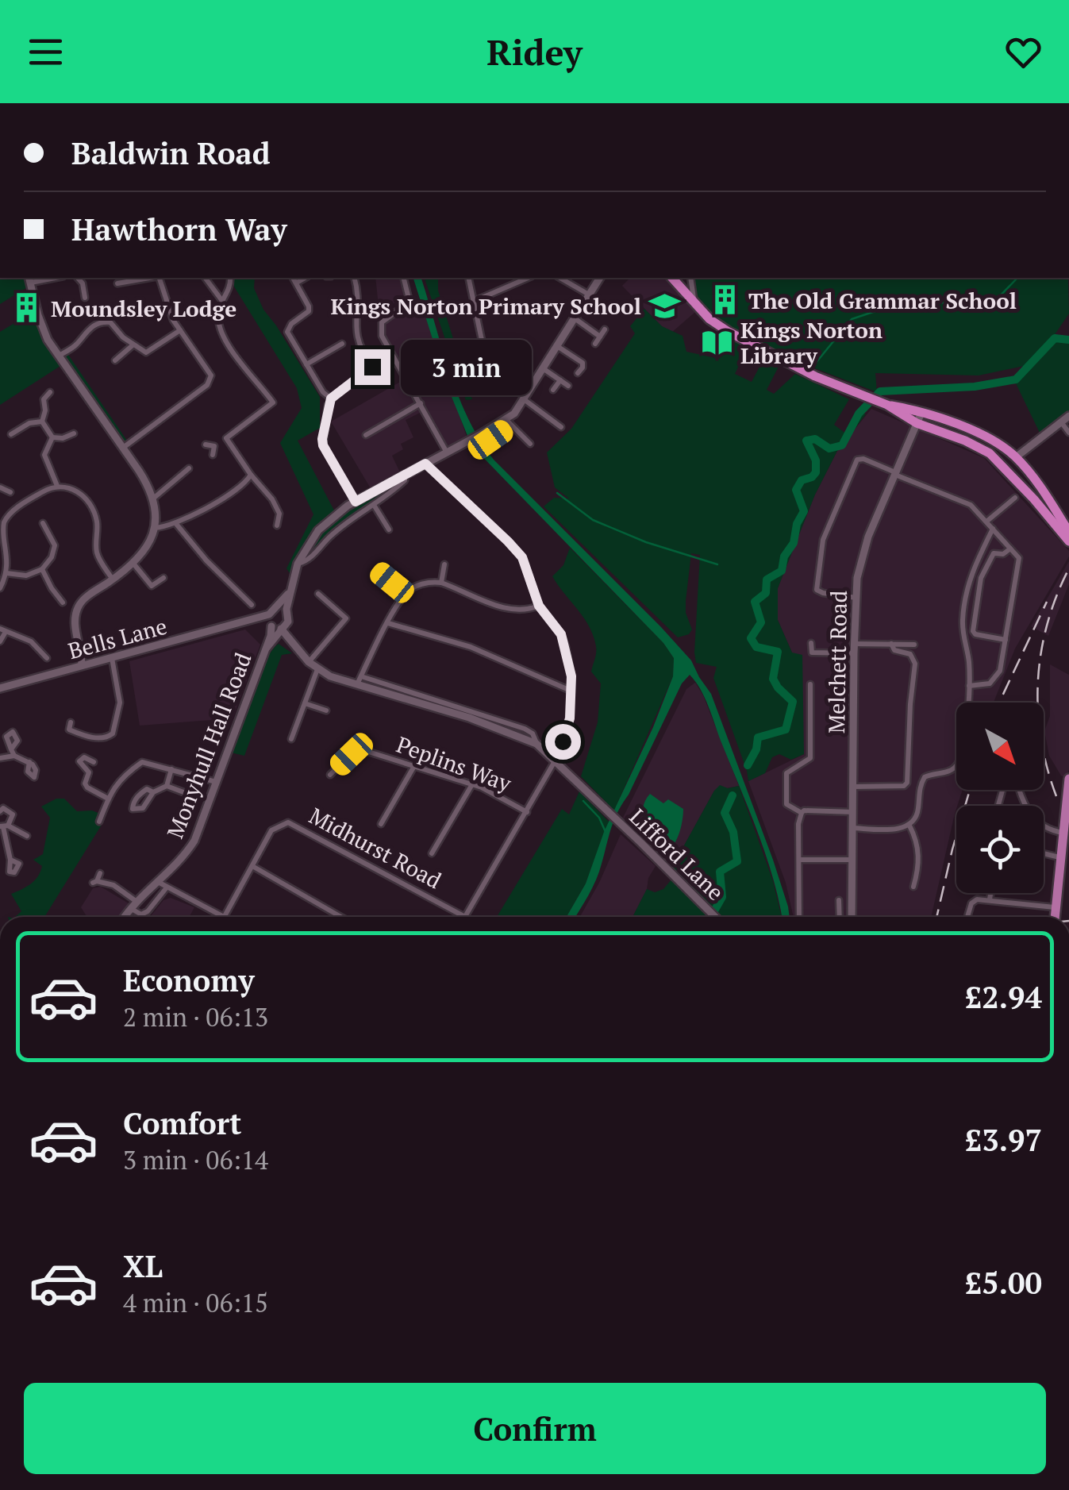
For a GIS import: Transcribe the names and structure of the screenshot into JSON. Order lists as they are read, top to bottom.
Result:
{
  "streets": {
    "street": [
      "Bells Lane",
      "Melchett Road",
      "Monyhull Hall Road",
      "Peplins Way",
      "Midhurst Road",
      "Lifford Lane"
    ]
  },
  "crossings": [
    ["Bells Lane", "Monyhull Hall Road"]
  ],
  "places": {
    "building": ["The Old Grammar School", "Moundsley Lodge"],
    "school or university": ["Kings Norton Primary School"],
    "library": ["Kings Norton Library"]
  },
  "north": "bottom right",
  "page": {
    "header": "Ridey",
    "banner": ["Baldwin Road", "Hawthorn Way"],
    "bubble": "3 min",
    "list": [
      {
        "name": "Economy",
        "note": "2 min · 06:13",
        "value": "£2.94"
      },
      {
        "name": "Comfort",
        "note": "3 min · 06:14",
        "value": "£3.97"
      },
      {
        "name": "XL",
        "note": "4 min · 06:15",
        "value": "£5.00"
      }
    ],
    "buttons": "Confirm"
  }
}
